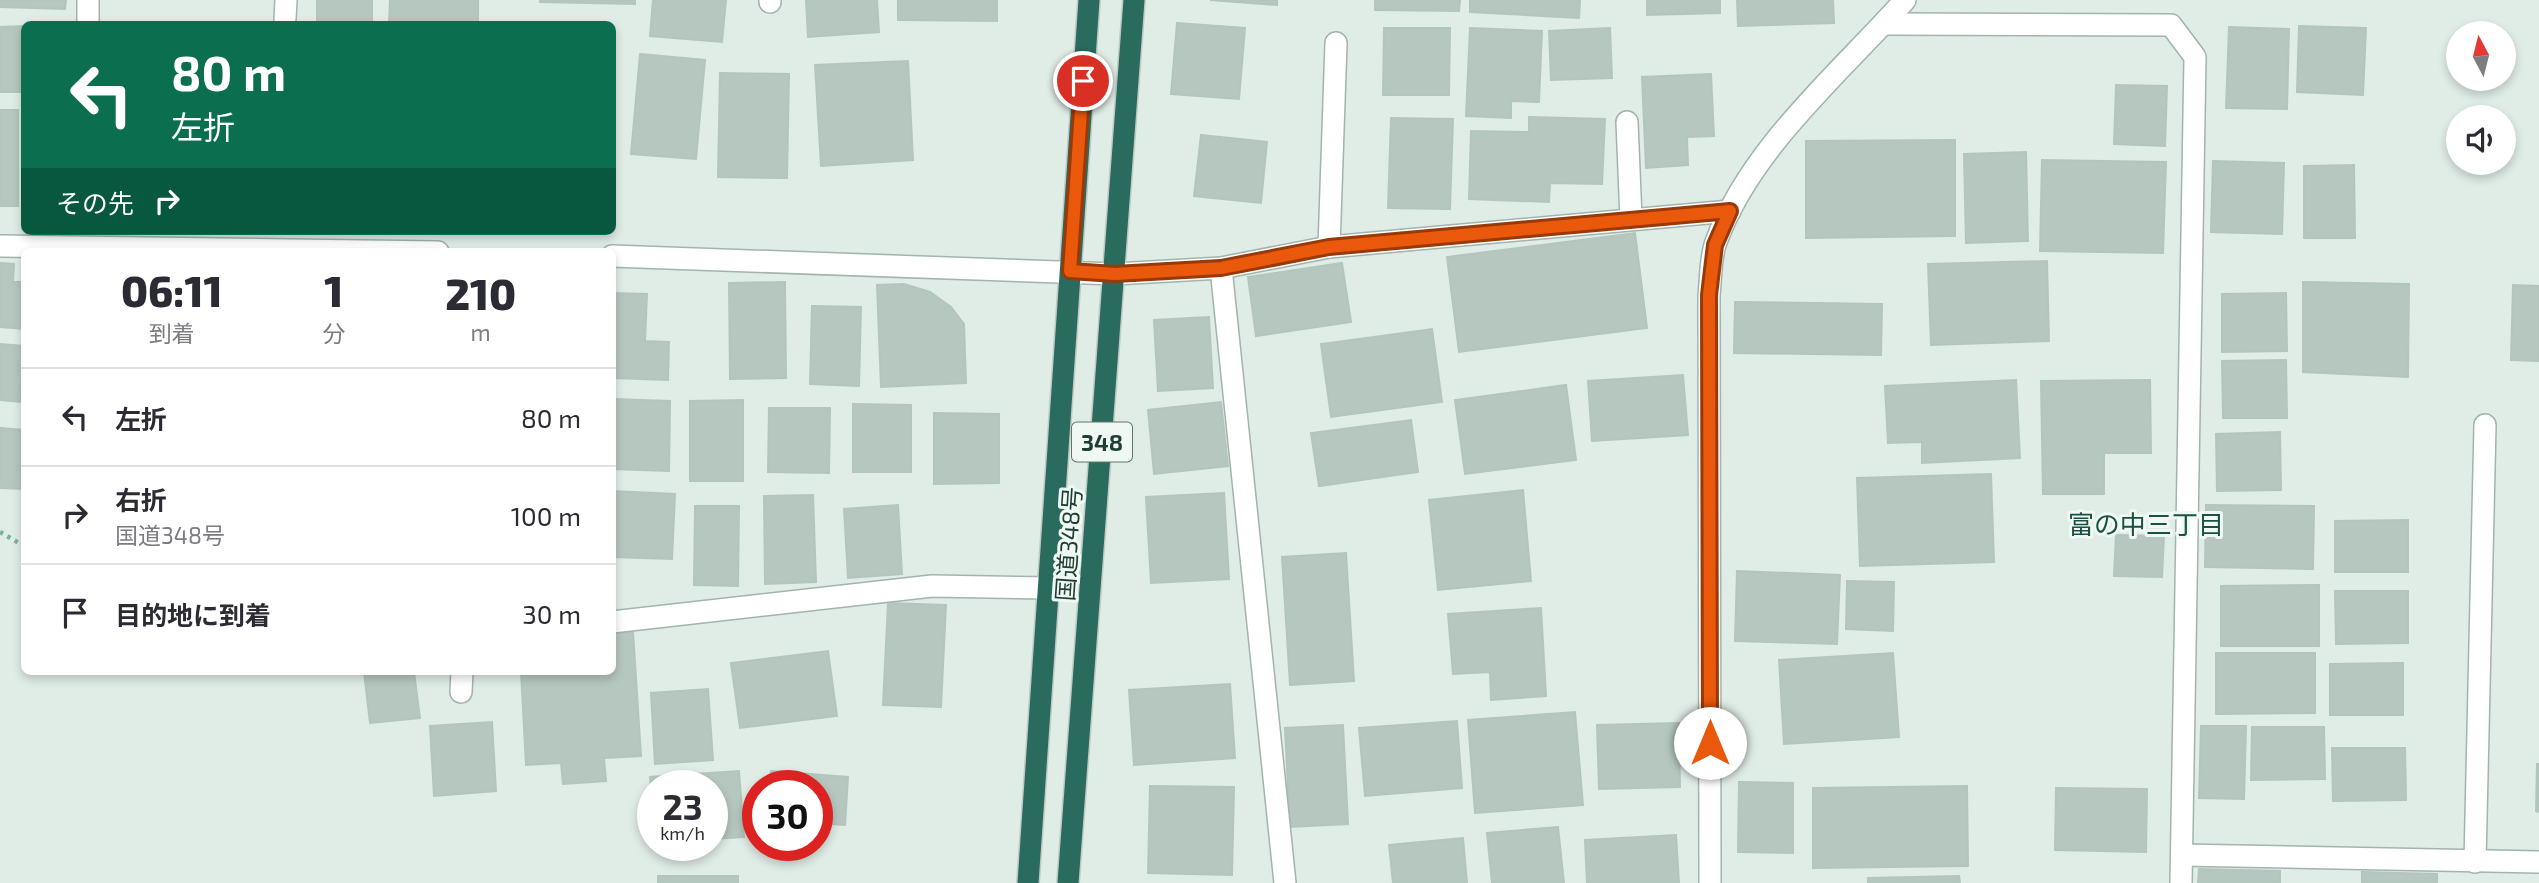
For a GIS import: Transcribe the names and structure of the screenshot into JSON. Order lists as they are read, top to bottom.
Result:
{
  "streets": {
    "highway": ["348", "国道348号"]
  },
  "districts": ["富の中三丁目"],
  "north": "top",
  "page": {
    "turn": ["80 m", "左折"],
    "then": "その先",
    "eta": [
      "06:11",
      "到着",
      "1",
      "分",
      "210",
      "m"
    ],
    "list": [
      {
        "name": "左折",
        "value": "80 m"
      },
      {
        "name": "右折",
        "note": "国道348号",
        "value": "100 m"
      },
      {
        "name": "目的地に到着",
        "value": "30 m"
      }
    ],
    "speed": "23 km/h",
    "limit": "30"
  }
}
